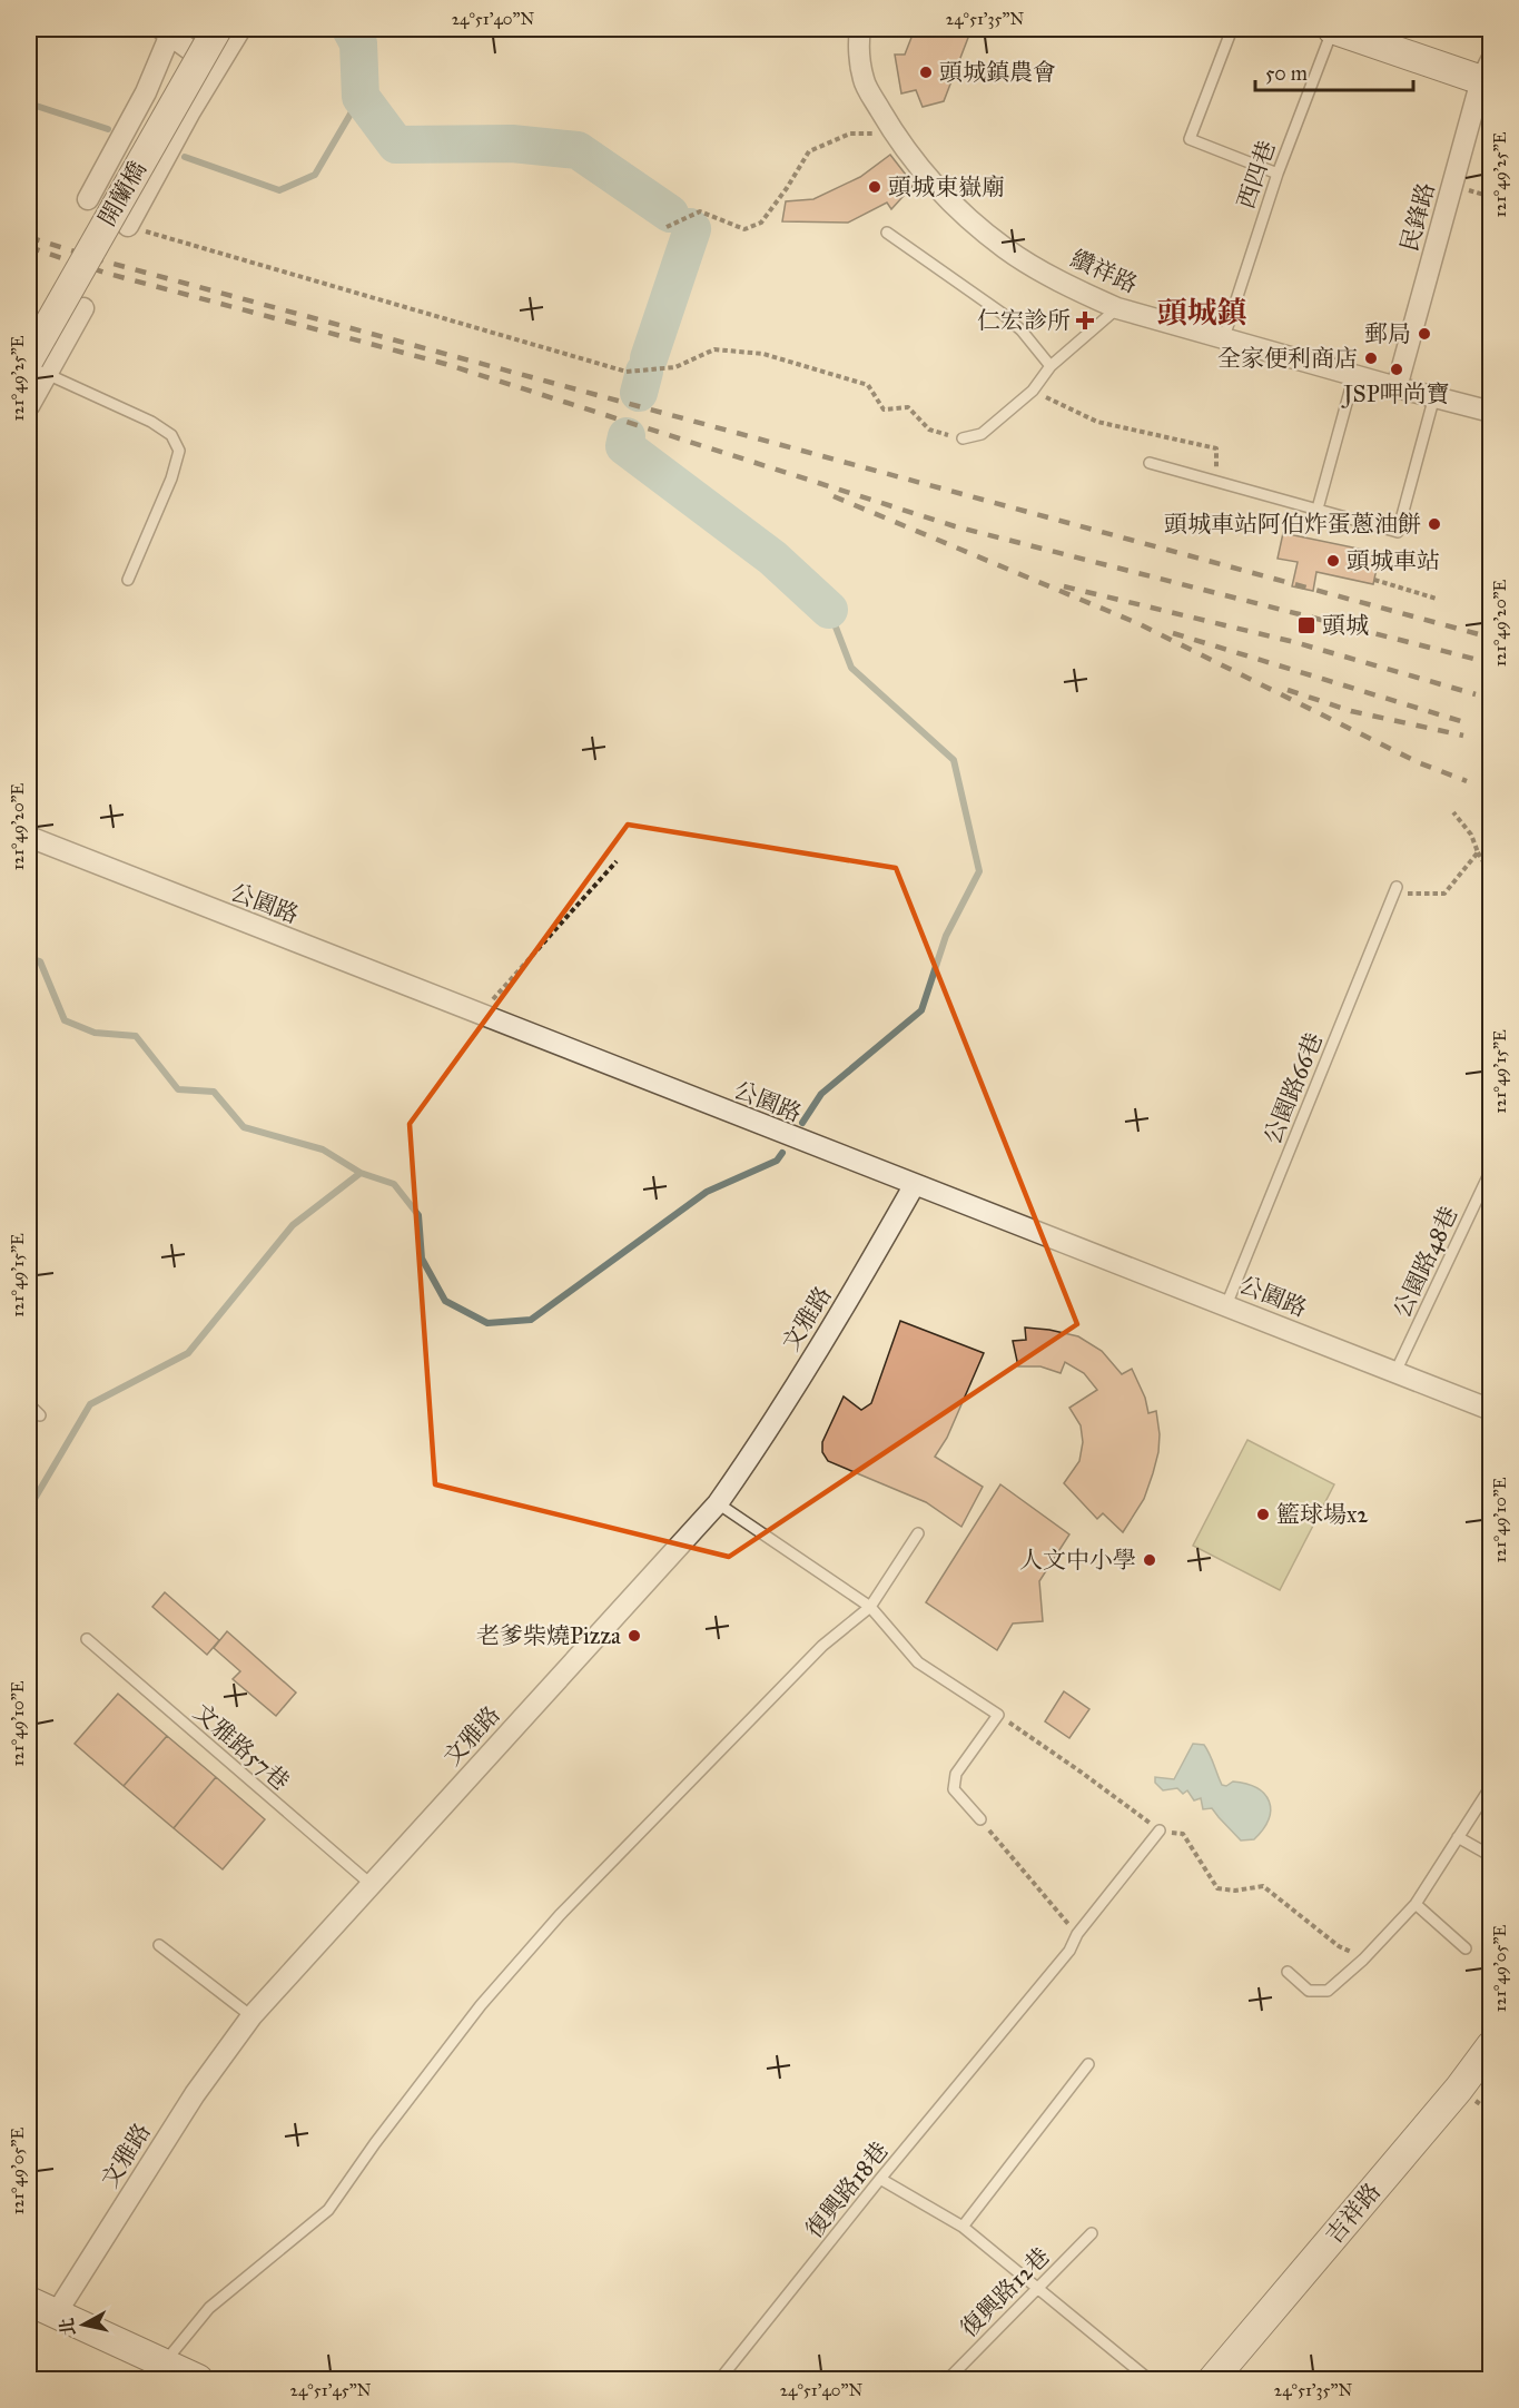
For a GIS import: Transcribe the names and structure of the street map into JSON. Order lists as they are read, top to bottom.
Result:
{
  "streets": {
    "street": [
      "開蘭橋",
      "民鋒路",
      "纘祥路",
      "公園路",
      "文雅路",
      "吉祥路"
    ],
    "lane": [
      "西四巷",
      "公園路66巷",
      "公園路48巷",
      "文雅路57巷",
      "復興路18巷",
      "復興路12巷"
    ]
  },
  "crossings": [
    ["西四巷", "纘祥路"],
    ["民鋒路", "纘祥路"],
    ["公園路", "公園路66巷"],
    ["公園路", "公園路48巷"],
    ["公園路", "文雅路"],
    ["文雅路", "文雅路57巷"]
  ],
  "districts": ["頭城鎮"],
  "places": {
    "other": [
      "頭城鎮農會",
      "頭城東嶽廟",
      "郵局",
      "全家便利商店",
      "JSP呷尚寶",
      "頭城車站阿伯炸蛋蔥油餅",
      "頭城車站",
      "籃球場x2",
      "人文中小學",
      "老爹柴燒Pizza"
    ],
    "health": ["仁宏診所"],
    "transit": ["頭城"]
  },
  "scale_bar": "50 m",
  "north": "left",
  "coordinates": [
    "24°51'40\"N",
    "24°51'35\"N",
    "121°49'25\"E",
    "121°49'20\"E",
    "121°49'15\"E",
    "121°49'10\"E",
    "121°49'05\"E",
    "24°51'45\"N"
  ]
}
